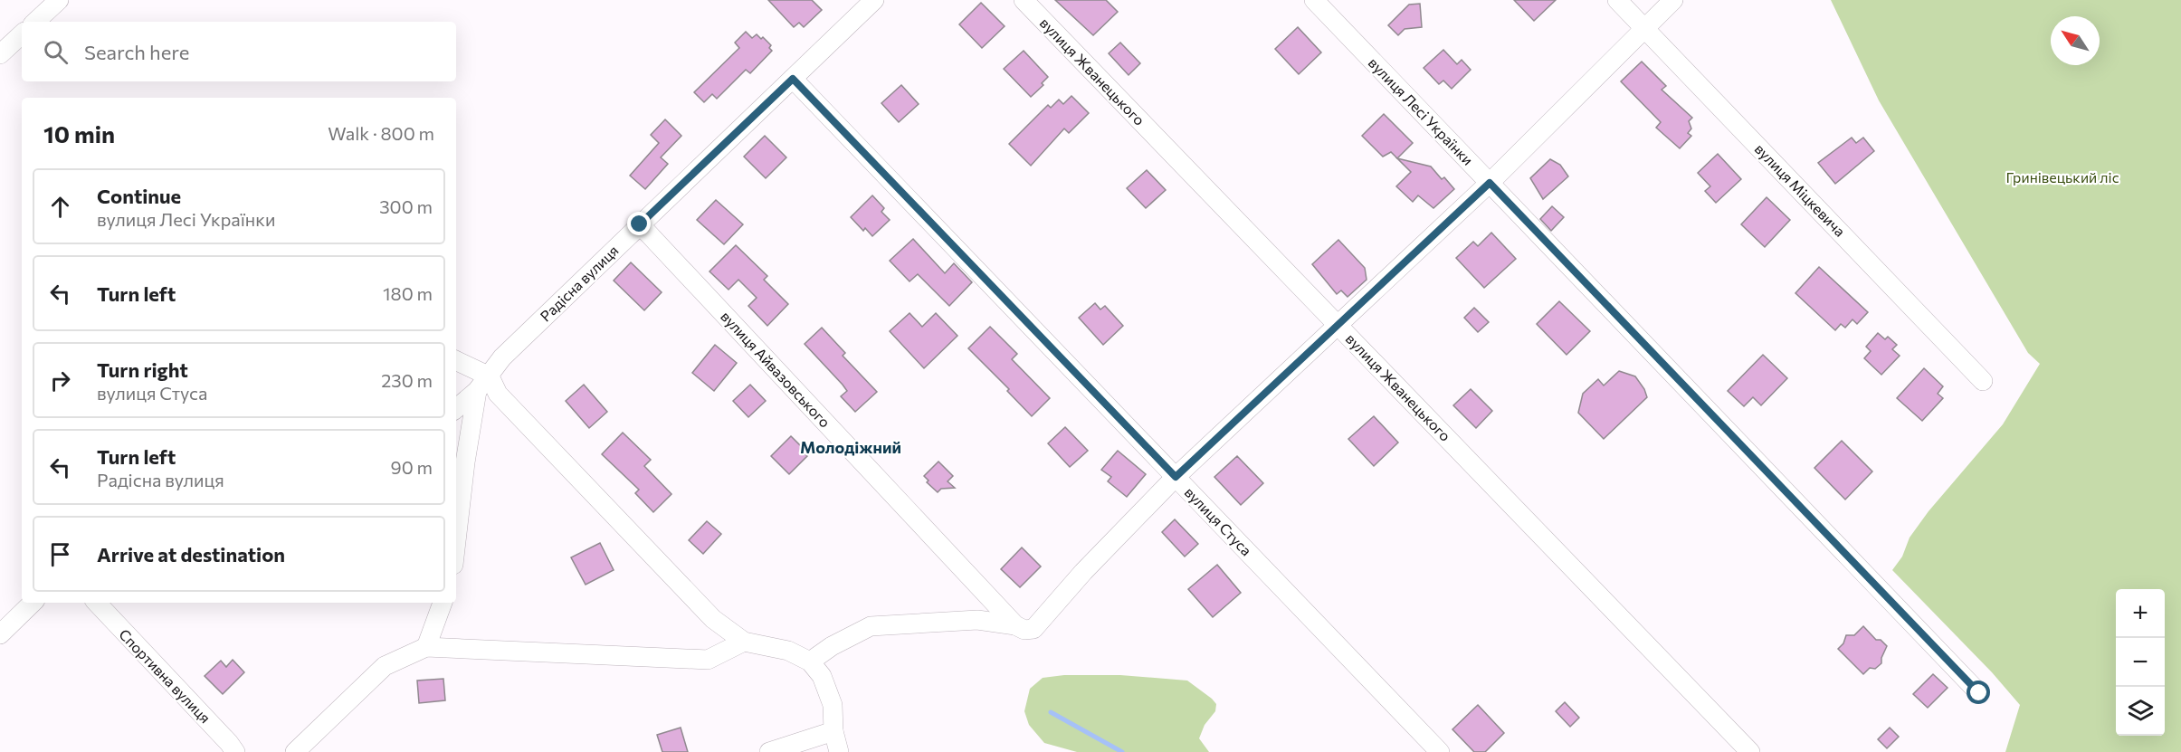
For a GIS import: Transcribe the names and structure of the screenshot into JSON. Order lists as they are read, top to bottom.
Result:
{
  "streets": {
    "street": [
      "вулиця Жванецького",
      "вулиця Лесі Українки",
      "вулиця Міцкевича",
      "Радісна вулиця",
      "вулиця Айвазовського",
      "вулиця Стуса",
      "Спортивна вулиця"
    ]
  },
  "crossings": [
    ["Радісна вулиця", "вулиця Айвазовського"],
    ["Радісна вулиця", "вулиця Стуса"]
  ],
  "districts": ["Молодіжний"],
  "parks": ["Гринівецький ліс"],
  "north": "top left",
  "page": {
    "search": "Search here",
    "heading": ["10 min", "Walk · 800 m"],
    "list": [
      ["Continue", "вулиця Лесі Українки", "300 m"],
      ["Turn left", "180 m"],
      ["Turn right", "вулиця Стуса", "230 m"],
      ["Turn left", "Радісна вулиця", "90 m"],
      "Arrive at destination"
    ],
    "map_buttons": ["+", "−"]
  }
}
